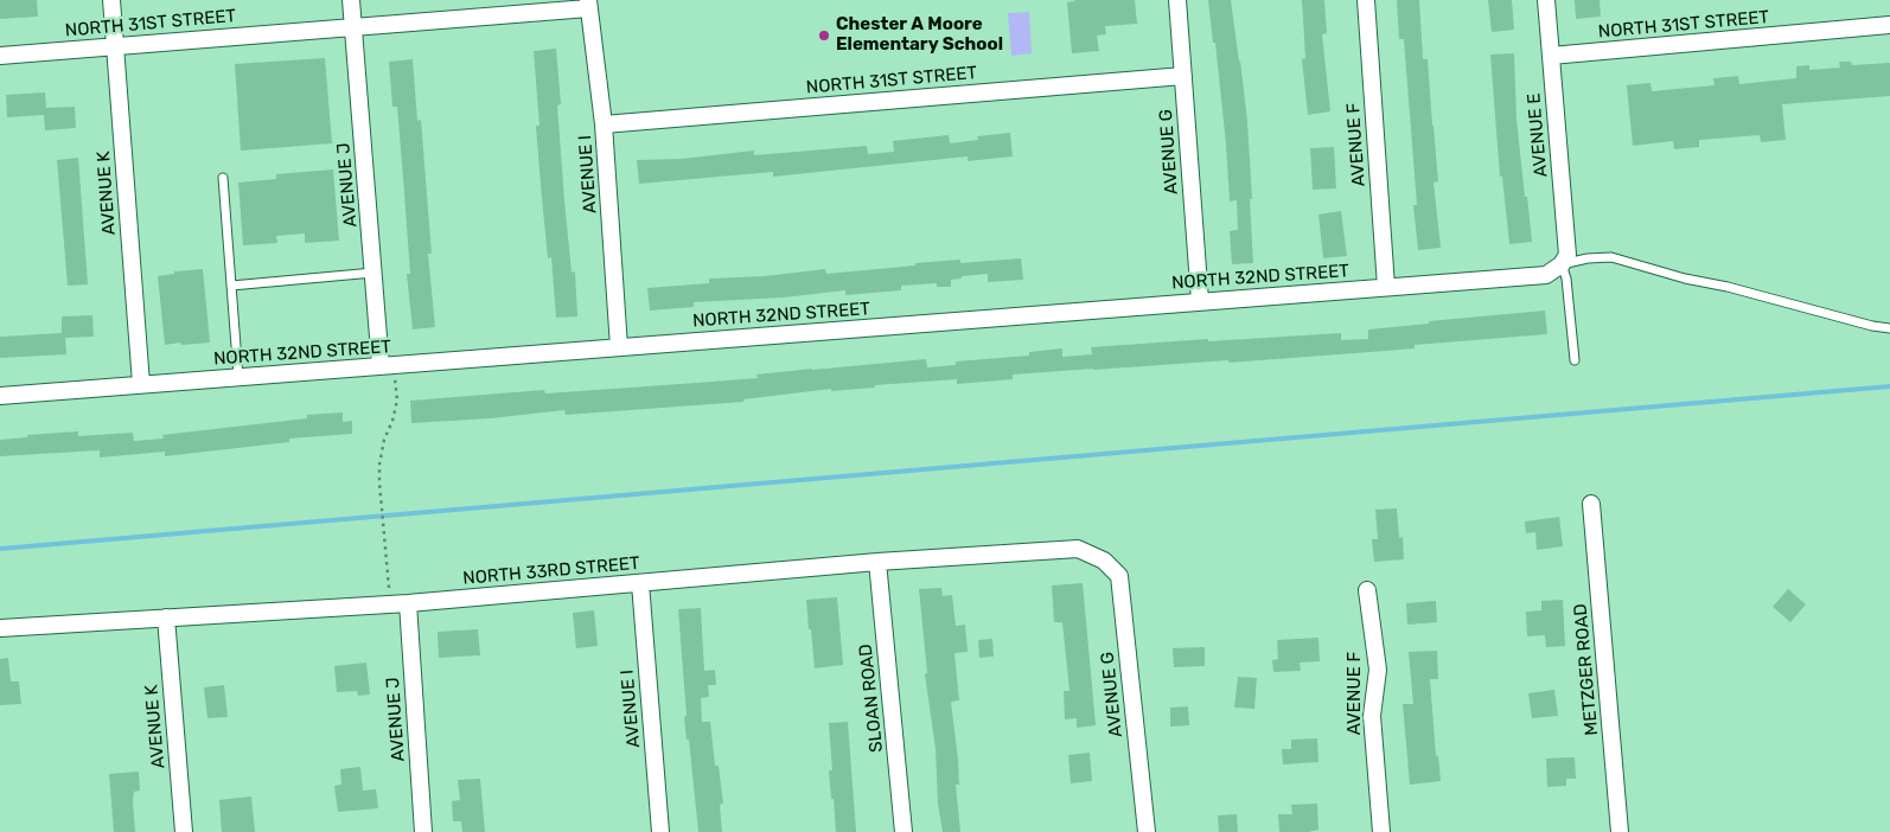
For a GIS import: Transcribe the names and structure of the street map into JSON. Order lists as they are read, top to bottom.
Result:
{
  "streets": {
    "street": [
      "NORTH 31ST STREET",
      "AVENUE E",
      "AVENUE F",
      "AVENUE G",
      "AVENUE I",
      "AVENUE J",
      "AVENUE K",
      "NORTH 32ND STREET",
      "NORTH 33RD STREET",
      "METZGER ROAD",
      "SLOAN ROAD"
    ]
  },
  "crossings": [
    ["NORTH 31ST STREET", "AVENUE E"],
    ["NORTH 31ST STREET", "AVENUE G"],
    ["NORTH 31ST STREET", "AVENUE I"],
    ["NORTH 31ST STREET", "AVENUE J"],
    ["NORTH 31ST STREET", "AVENUE K"],
    ["AVENUE E", "NORTH 32ND STREET"],
    ["AVENUE F", "NORTH 32ND STREET"],
    ["AVENUE G", "NORTH 32ND STREET"],
    ["AVENUE G", "NORTH 33RD STREET"],
    ["AVENUE I", "NORTH 32ND STREET"],
    ["AVENUE I", "NORTH 33RD STREET"],
    ["AVENUE J", "NORTH 32ND STREET"],
    ["AVENUE J", "NORTH 33RD STREET"],
    ["AVENUE K", "NORTH 32ND STREET"],
    ["AVENUE K", "NORTH 33RD STREET"],
    ["NORTH 33RD STREET", "SLOAN ROAD"]
  ],
  "places": ["Chester A Moore Elementary School"]
}
